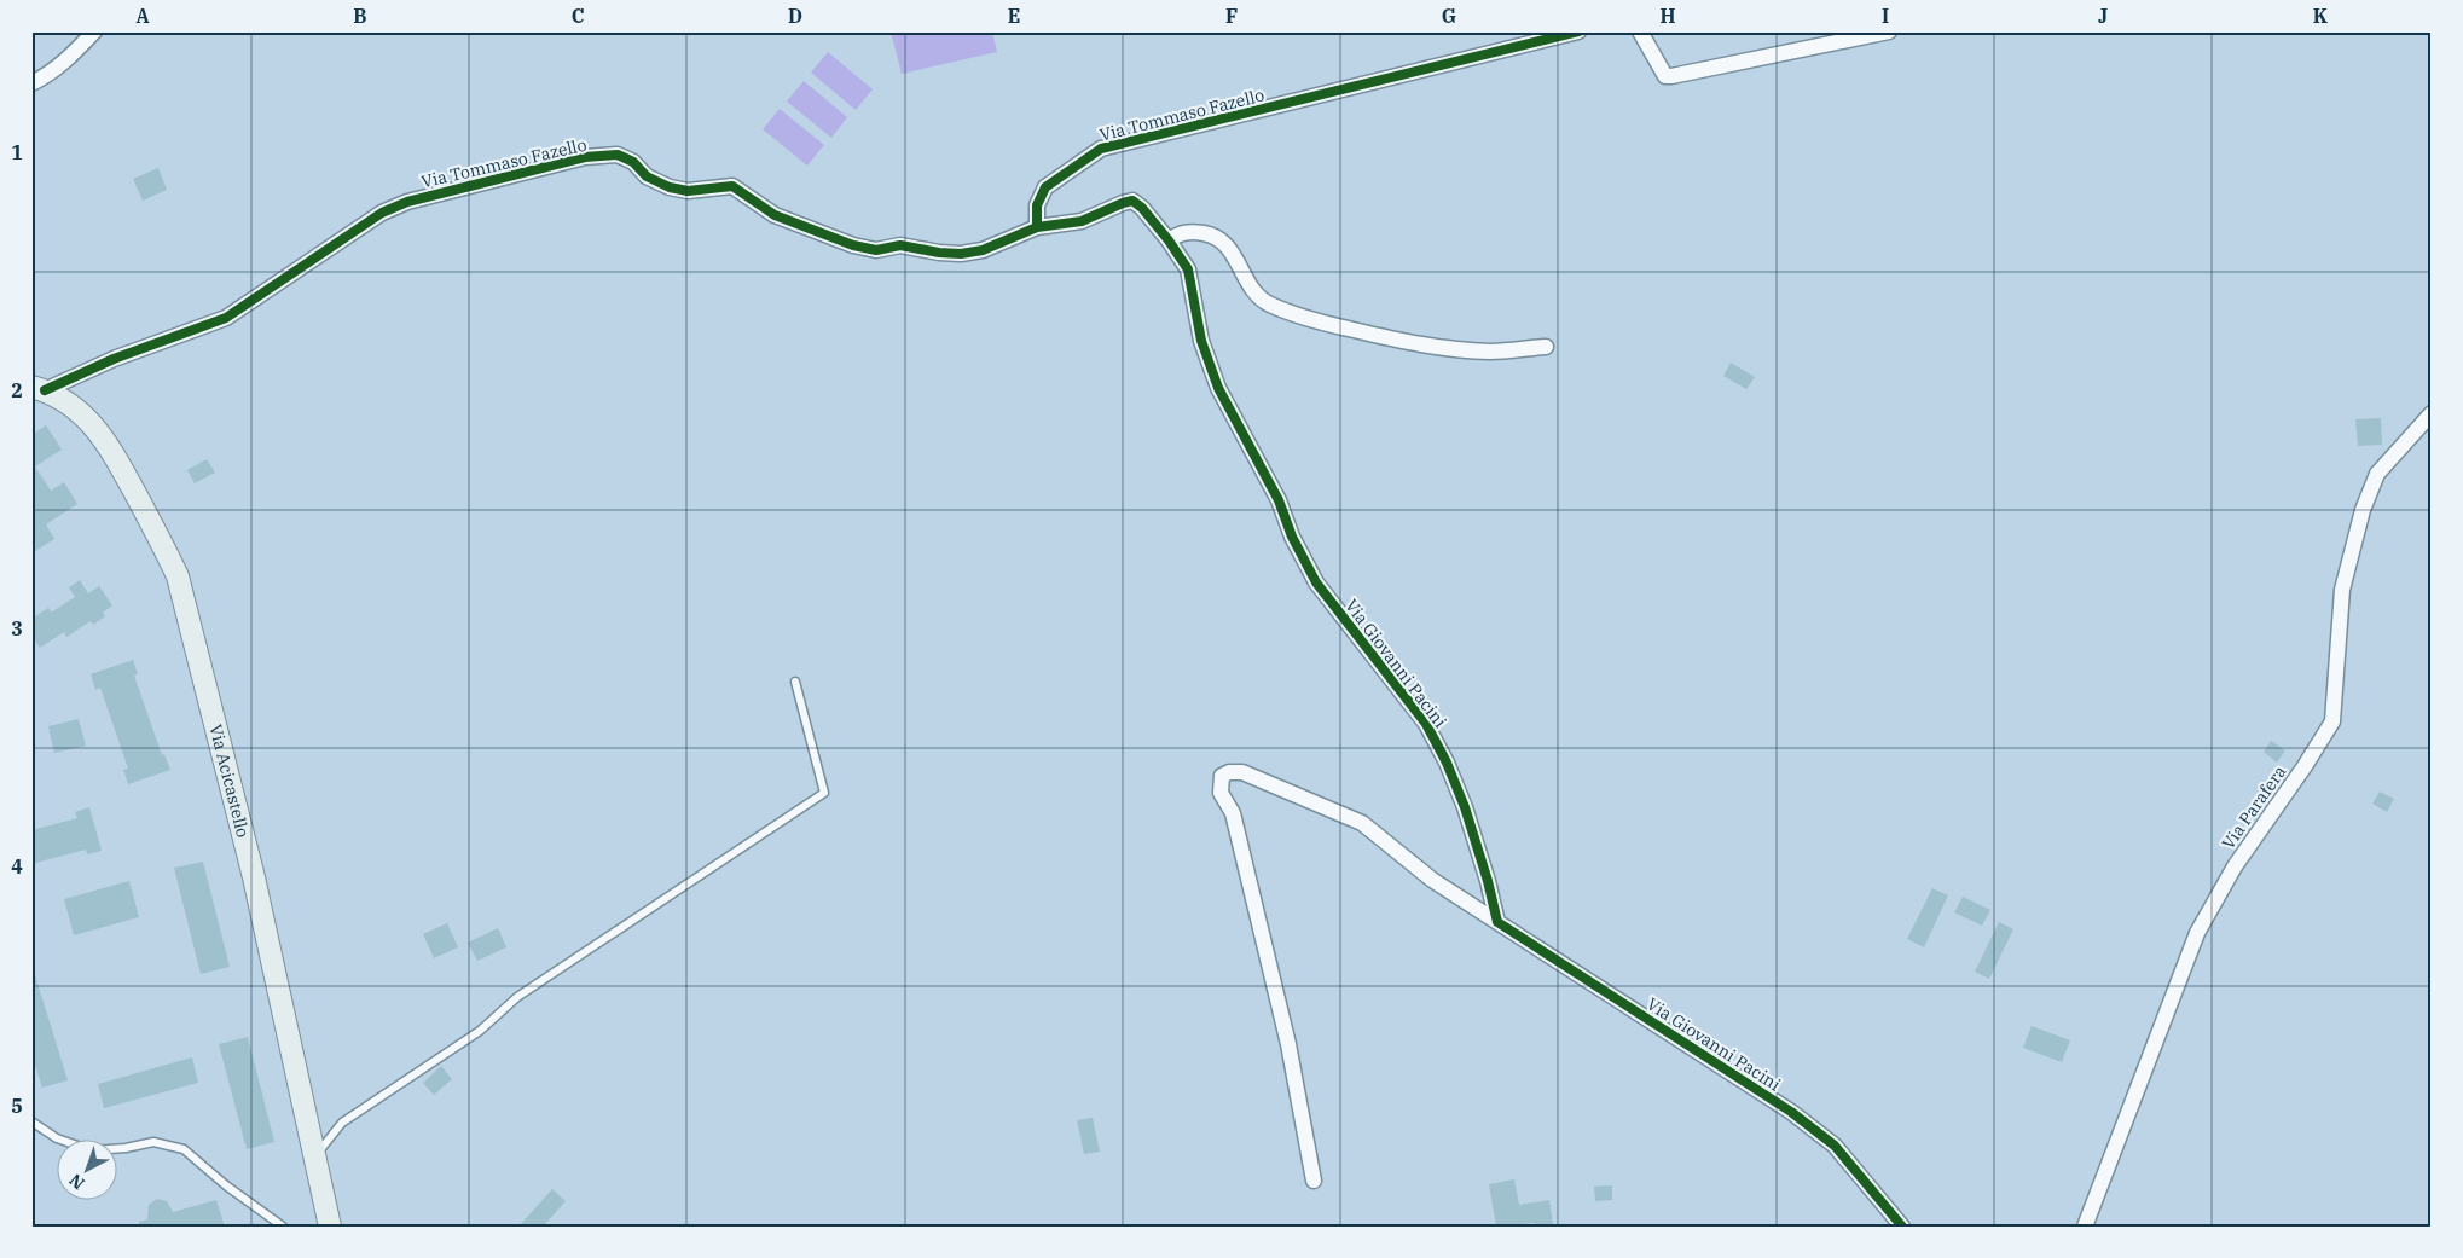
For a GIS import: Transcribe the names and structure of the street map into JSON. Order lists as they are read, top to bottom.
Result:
{
  "streets": {
    "main road": ["Via Acicastello"],
    "street": ["Via Tommaso Fazello", "Via Giovanni Pacini", "Via Parafera"]
  },
  "crossings": [
    ["Via Tommaso Fazello", "Via Giovanni Pacini"],
    ["Via Tommaso Fazello", "Via Acicastello"]
  ],
  "north": "bottom left",
  "grid": {
    "columns": [
      "A",
      "B",
      "C",
      "D",
      "E",
      "F",
      "G",
      "H",
      "I",
      "J",
      "K"
    ],
    "rows": [
      "1",
      "2",
      "3",
      "4",
      "5"
    ]
  }
}
